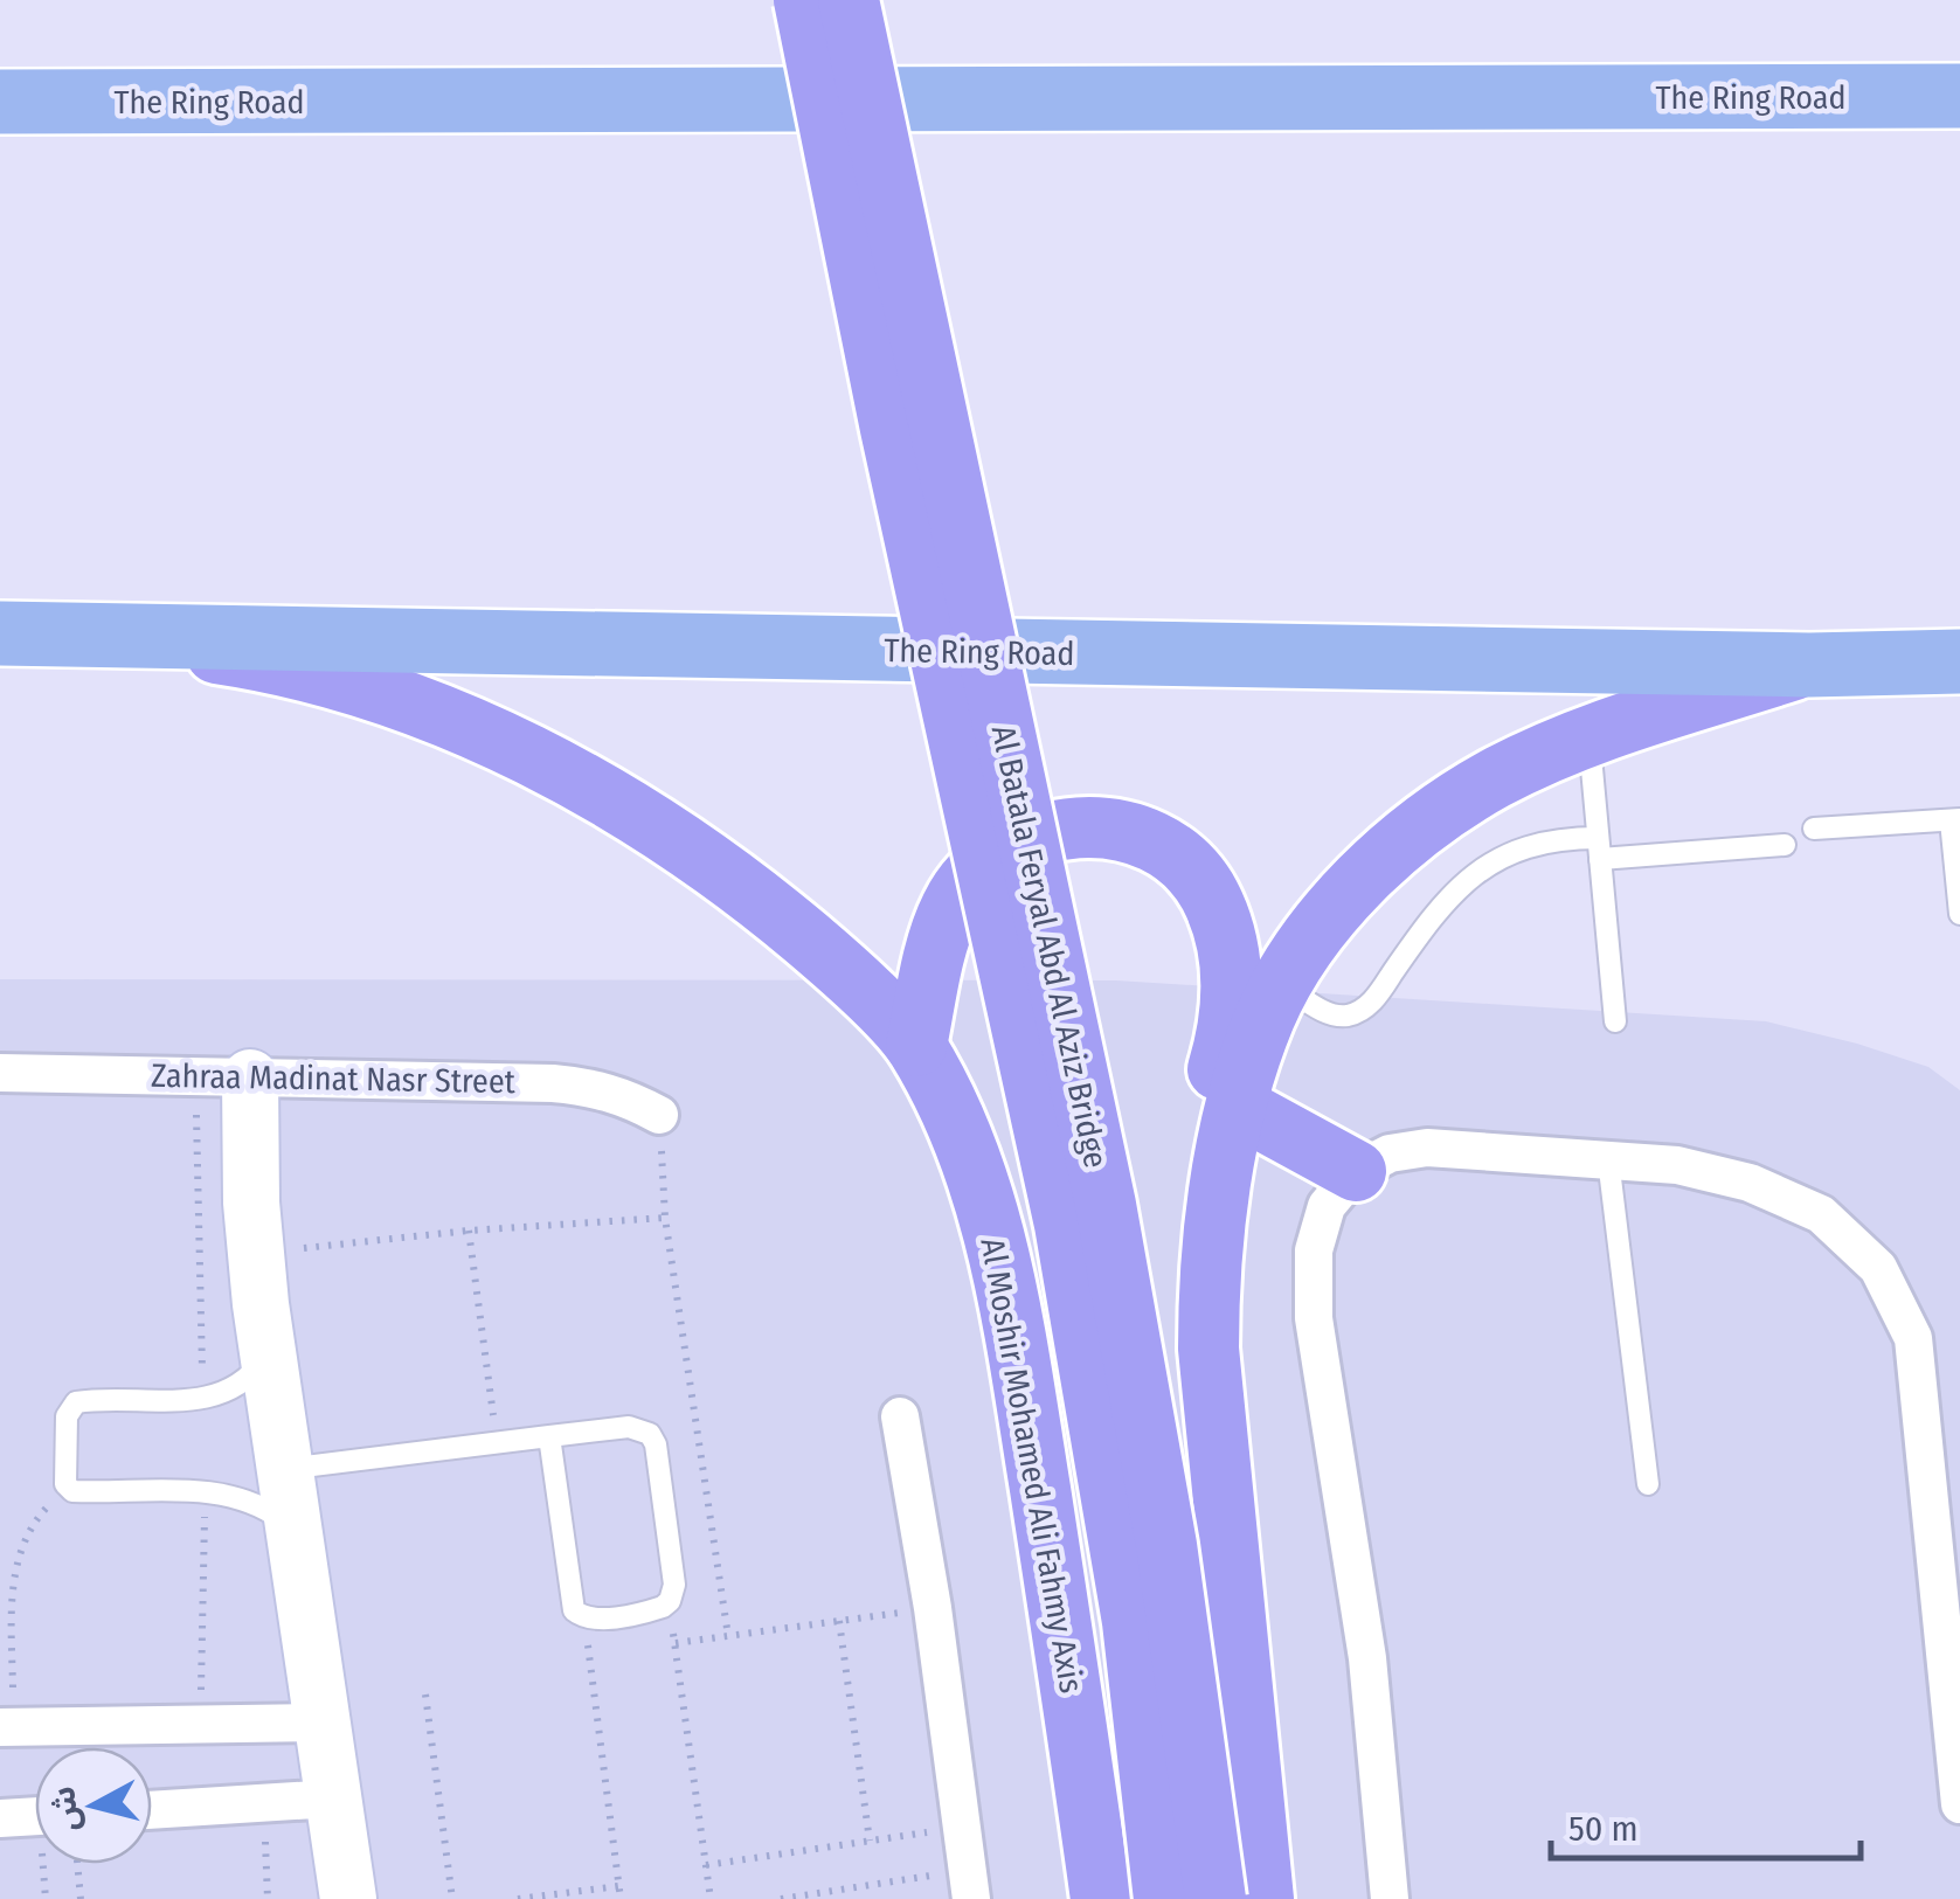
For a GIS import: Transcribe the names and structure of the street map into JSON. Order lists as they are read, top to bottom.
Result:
{
  "streets": {
    "highway": ["The Ring Road"],
    "main road": ["Al Batala Feryal Abd Al Aziz Bridge", "Al Moshir Mohamed Ali Fahmy Axis"],
    "street": ["Zahraa Madinat Nasr Street"]
  },
  "crossings": [
    ["The Ring Road", "Al Moshir Mohamed Ali Fahmy Axis"]
  ],
  "scale_bar": "50 m",
  "north": "left"
}
